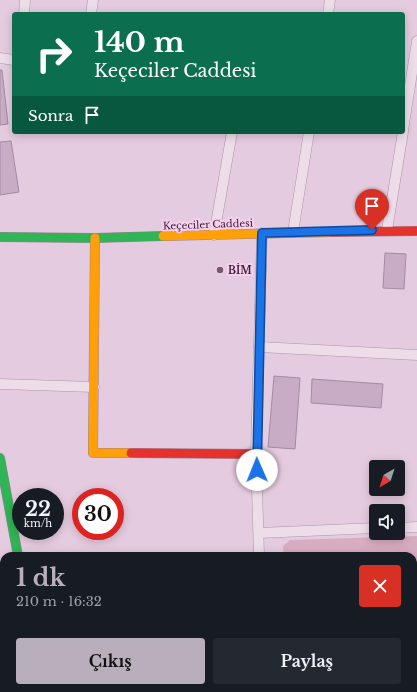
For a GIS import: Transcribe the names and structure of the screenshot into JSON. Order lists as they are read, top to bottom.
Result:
{
  "streets": {
    "street": ["Keçeciler Caddesi"]
  },
  "places": ["BİM"],
  "north": "bottom left",
  "page": {
    "turn": ["140 m", "Keçeciler Caddesi"],
    "then": "Sonra",
    "speed": "22 km/h",
    "limit": "30",
    "heading": ["1 dk", "210 m · 16:32"],
    "buttons": ["Çıkış", "Paylaş"]
  }
}
